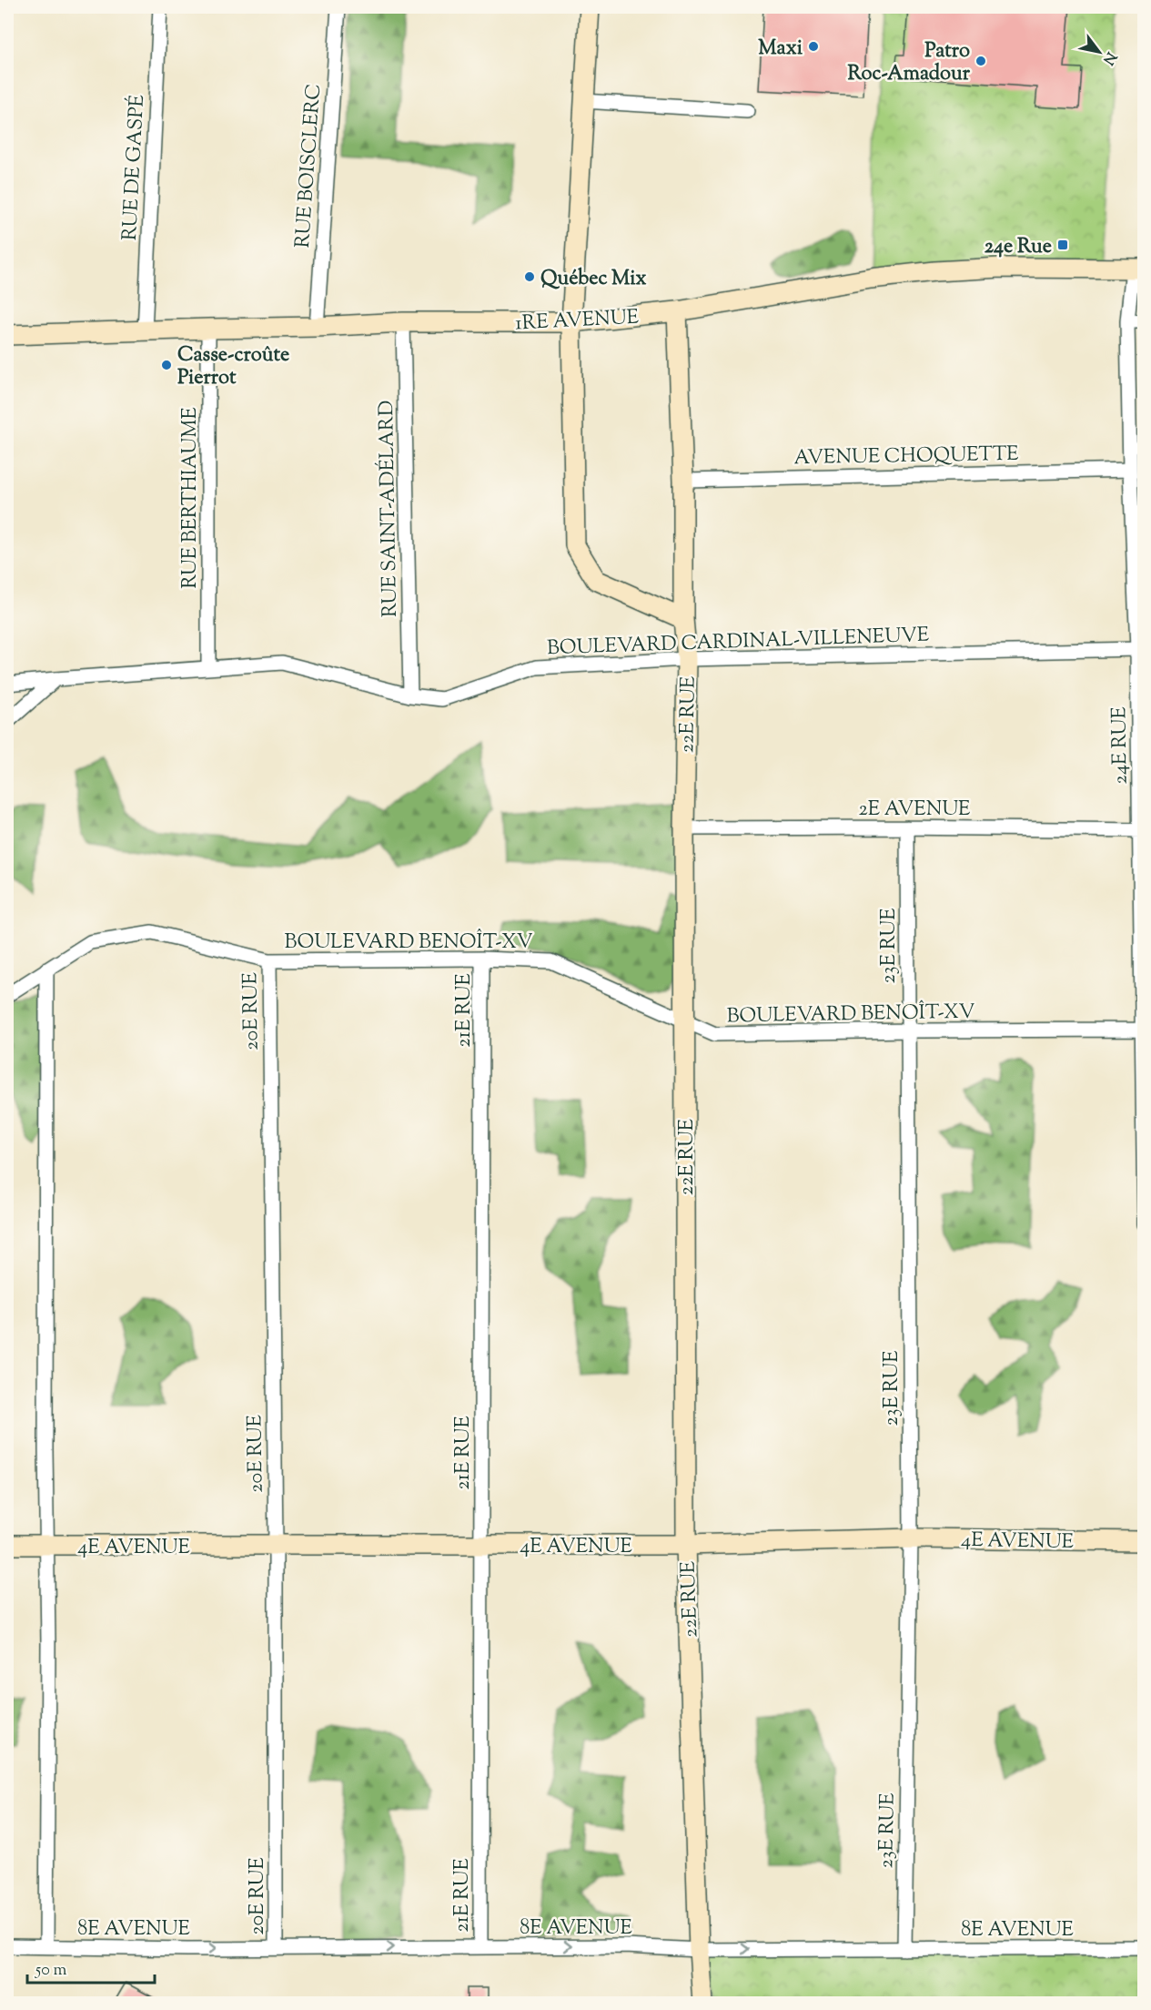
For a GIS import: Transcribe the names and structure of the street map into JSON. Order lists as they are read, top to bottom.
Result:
{
  "streets": {
    "street": [
      "RUE BOISCLERC",
      "RUE DE GASPÉ",
      "1RE AVENUE",
      "AVENUE CHOQUETTE",
      "RUE BERTHIAUME",
      "RUE SAINT-ADÉLARD",
      "BOULEVARD CARDINAL-VILLENEUVE",
      "22E RUE",
      "24E RUE",
      "2E AVENUE",
      "BOULEVARD BENOÎT-XV",
      "23E RUE",
      "21E RUE",
      "20E RUE",
      "4E AVENUE",
      "8E AVENUE"
    ]
  },
  "crossings": [
    ["RUE BOISCLERC", "1RE AVENUE"],
    ["RUE DE GASPÉ", "1RE AVENUE"],
    ["1RE AVENUE", "RUE BERTHIAUME"],
    ["1RE AVENUE", "RUE SAINT-ADÉLARD"],
    ["1RE AVENUE", "22E RUE"],
    ["1RE AVENUE", "24E RUE"],
    ["AVENUE CHOQUETTE", "22E RUE"],
    ["AVENUE CHOQUETTE", "24E RUE"],
    ["RUE BERTHIAUME", "BOULEVARD CARDINAL-VILLENEUVE"],
    ["RUE SAINT-ADÉLARD", "BOULEVARD CARDINAL-VILLENEUVE"],
    ["BOULEVARD CARDINAL-VILLENEUVE", "22E RUE"],
    ["BOULEVARD CARDINAL-VILLENEUVE", "24E RUE"],
    ["22E RUE", "2E AVENUE"],
    ["22E RUE", "BOULEVARD BENOÎT-XV"],
    ["22E RUE", "4E AVENUE"],
    ["22E RUE", "8E AVENUE"],
    ["24E RUE", "2E AVENUE"],
    ["24E RUE", "BOULEVARD BENOÎT-XV"],
    ["2E AVENUE", "23E RUE"],
    ["BOULEVARD BENOÎT-XV", "23E RUE"],
    ["BOULEVARD BENOÎT-XV", "21E RUE"],
    ["BOULEVARD BENOÎT-XV", "20E RUE"],
    ["23E RUE", "4E AVENUE"],
    ["23E RUE", "8E AVENUE"],
    ["21E RUE", "4E AVENUE"],
    ["21E RUE", "8E AVENUE"],
    ["20E RUE", "4E AVENUE"],
    ["20E RUE", "8E AVENUE"]
  ],
  "one_way": ["8E AVENUE"],
  "places": {
    "other": [
      "Maxi",
      "Patro Roc-Amadour",
      "Québec Mix",
      "Casse-croûte Pierrot"
    ],
    "transit": ["24e Rue"]
  },
  "scale_bar": "50 m",
  "north": "bottom right"
}
